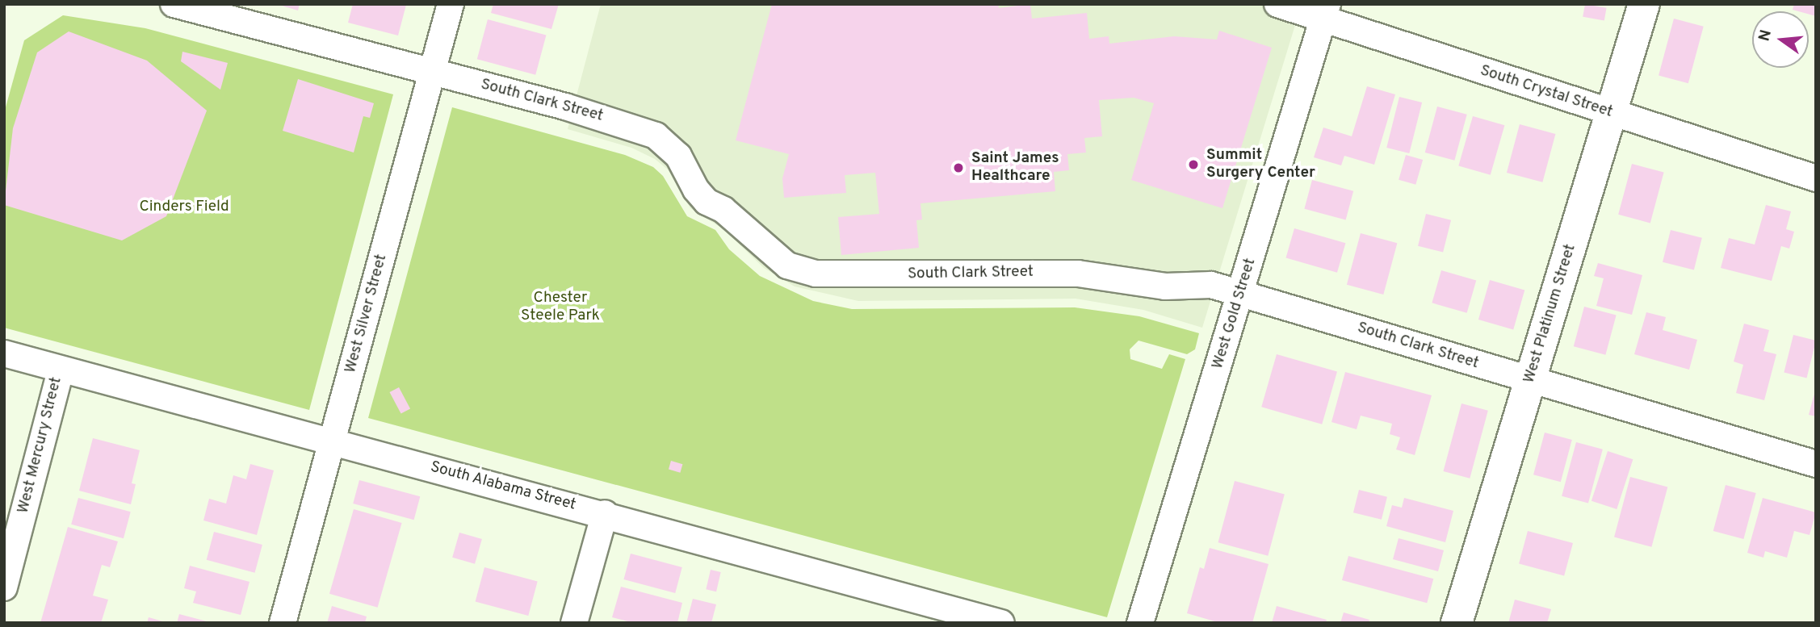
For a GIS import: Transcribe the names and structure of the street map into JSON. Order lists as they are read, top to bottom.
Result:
{
  "streets": {
    "street": [
      "South Crystal Street",
      "South Clark Street",
      "West Silver Street",
      "West Gold Street",
      "West Platinum Street",
      "West Mercury Street",
      "South Alabama Street"
    ]
  },
  "crossings": [
    ["South Crystal Street", "West Gold Street"],
    ["South Crystal Street", "West Platinum Street"],
    ["South Clark Street", "West Silver Street"],
    ["South Clark Street", "West Gold Street"],
    ["South Clark Street", "West Platinum Street"],
    ["West Silver Street", "South Alabama Street"],
    ["West Mercury Street", "South Alabama Street"]
  ],
  "parks": ["Cinders Field", "Chester Steele Park"],
  "places": ["Summit Surgery Center", "Saint James Healthcare"],
  "north": "left"
}
